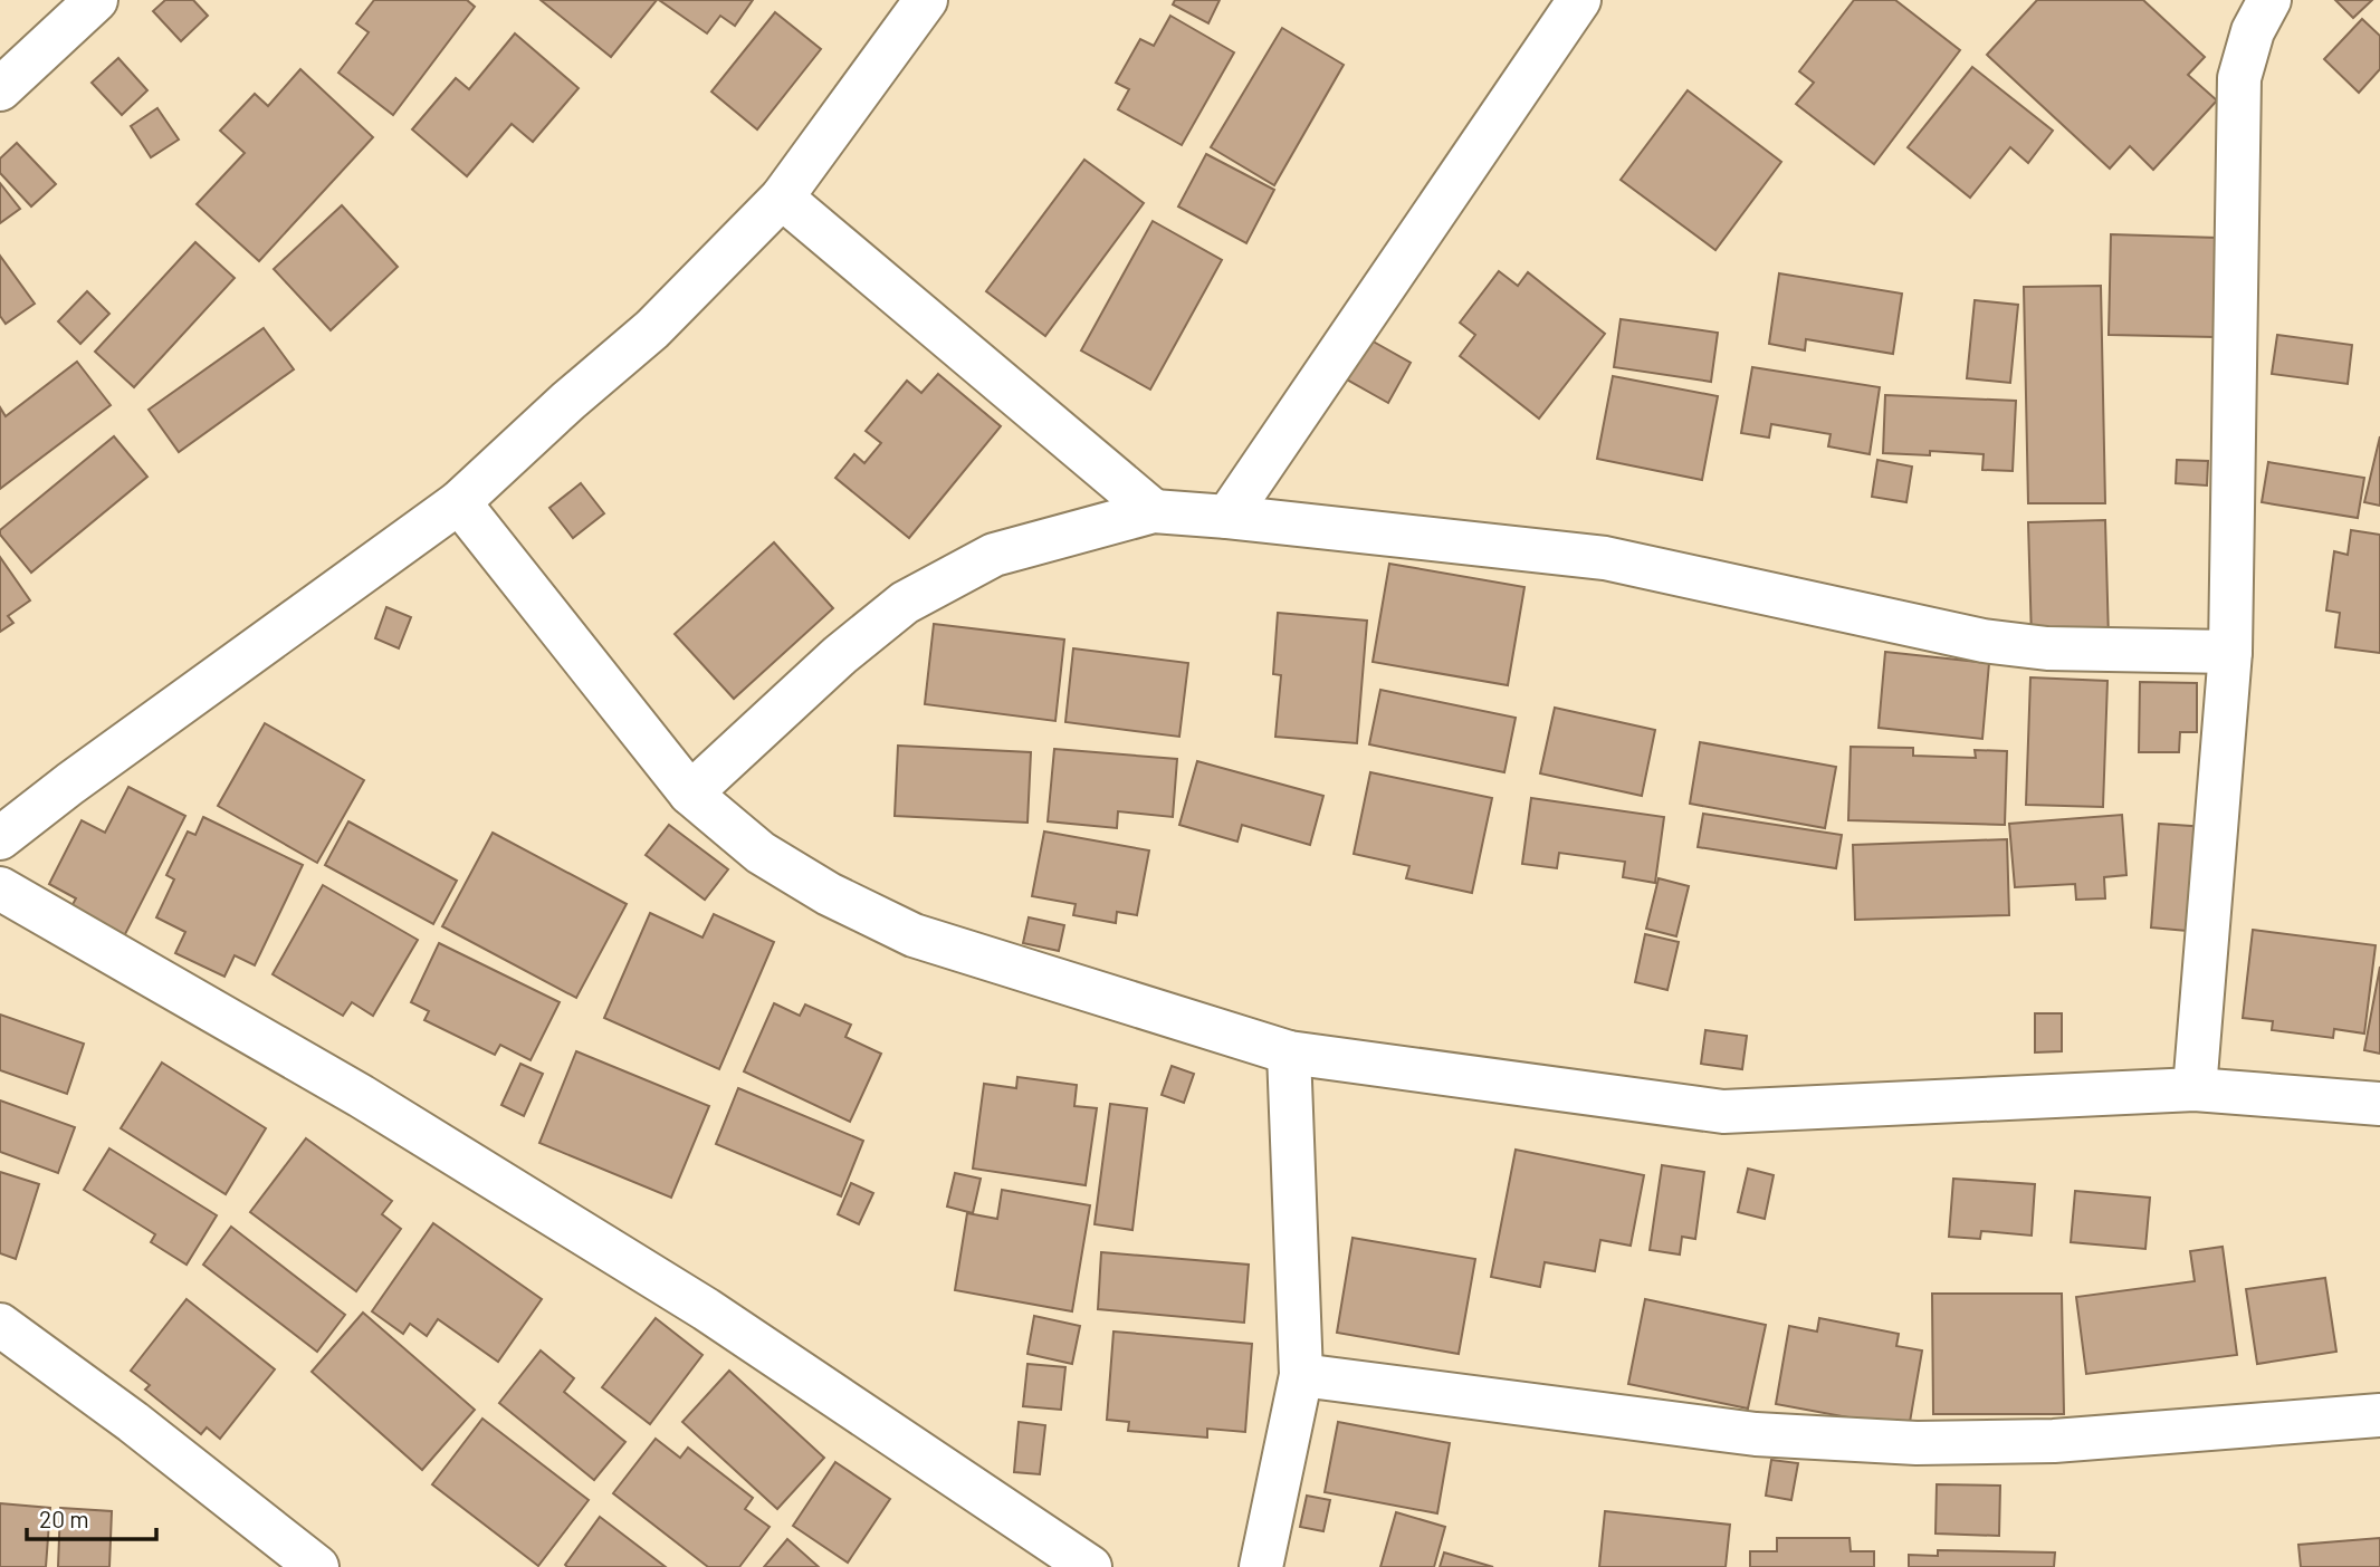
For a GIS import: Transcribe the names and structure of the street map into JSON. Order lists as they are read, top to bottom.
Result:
{
  "scale_bar": "20 m"
}
